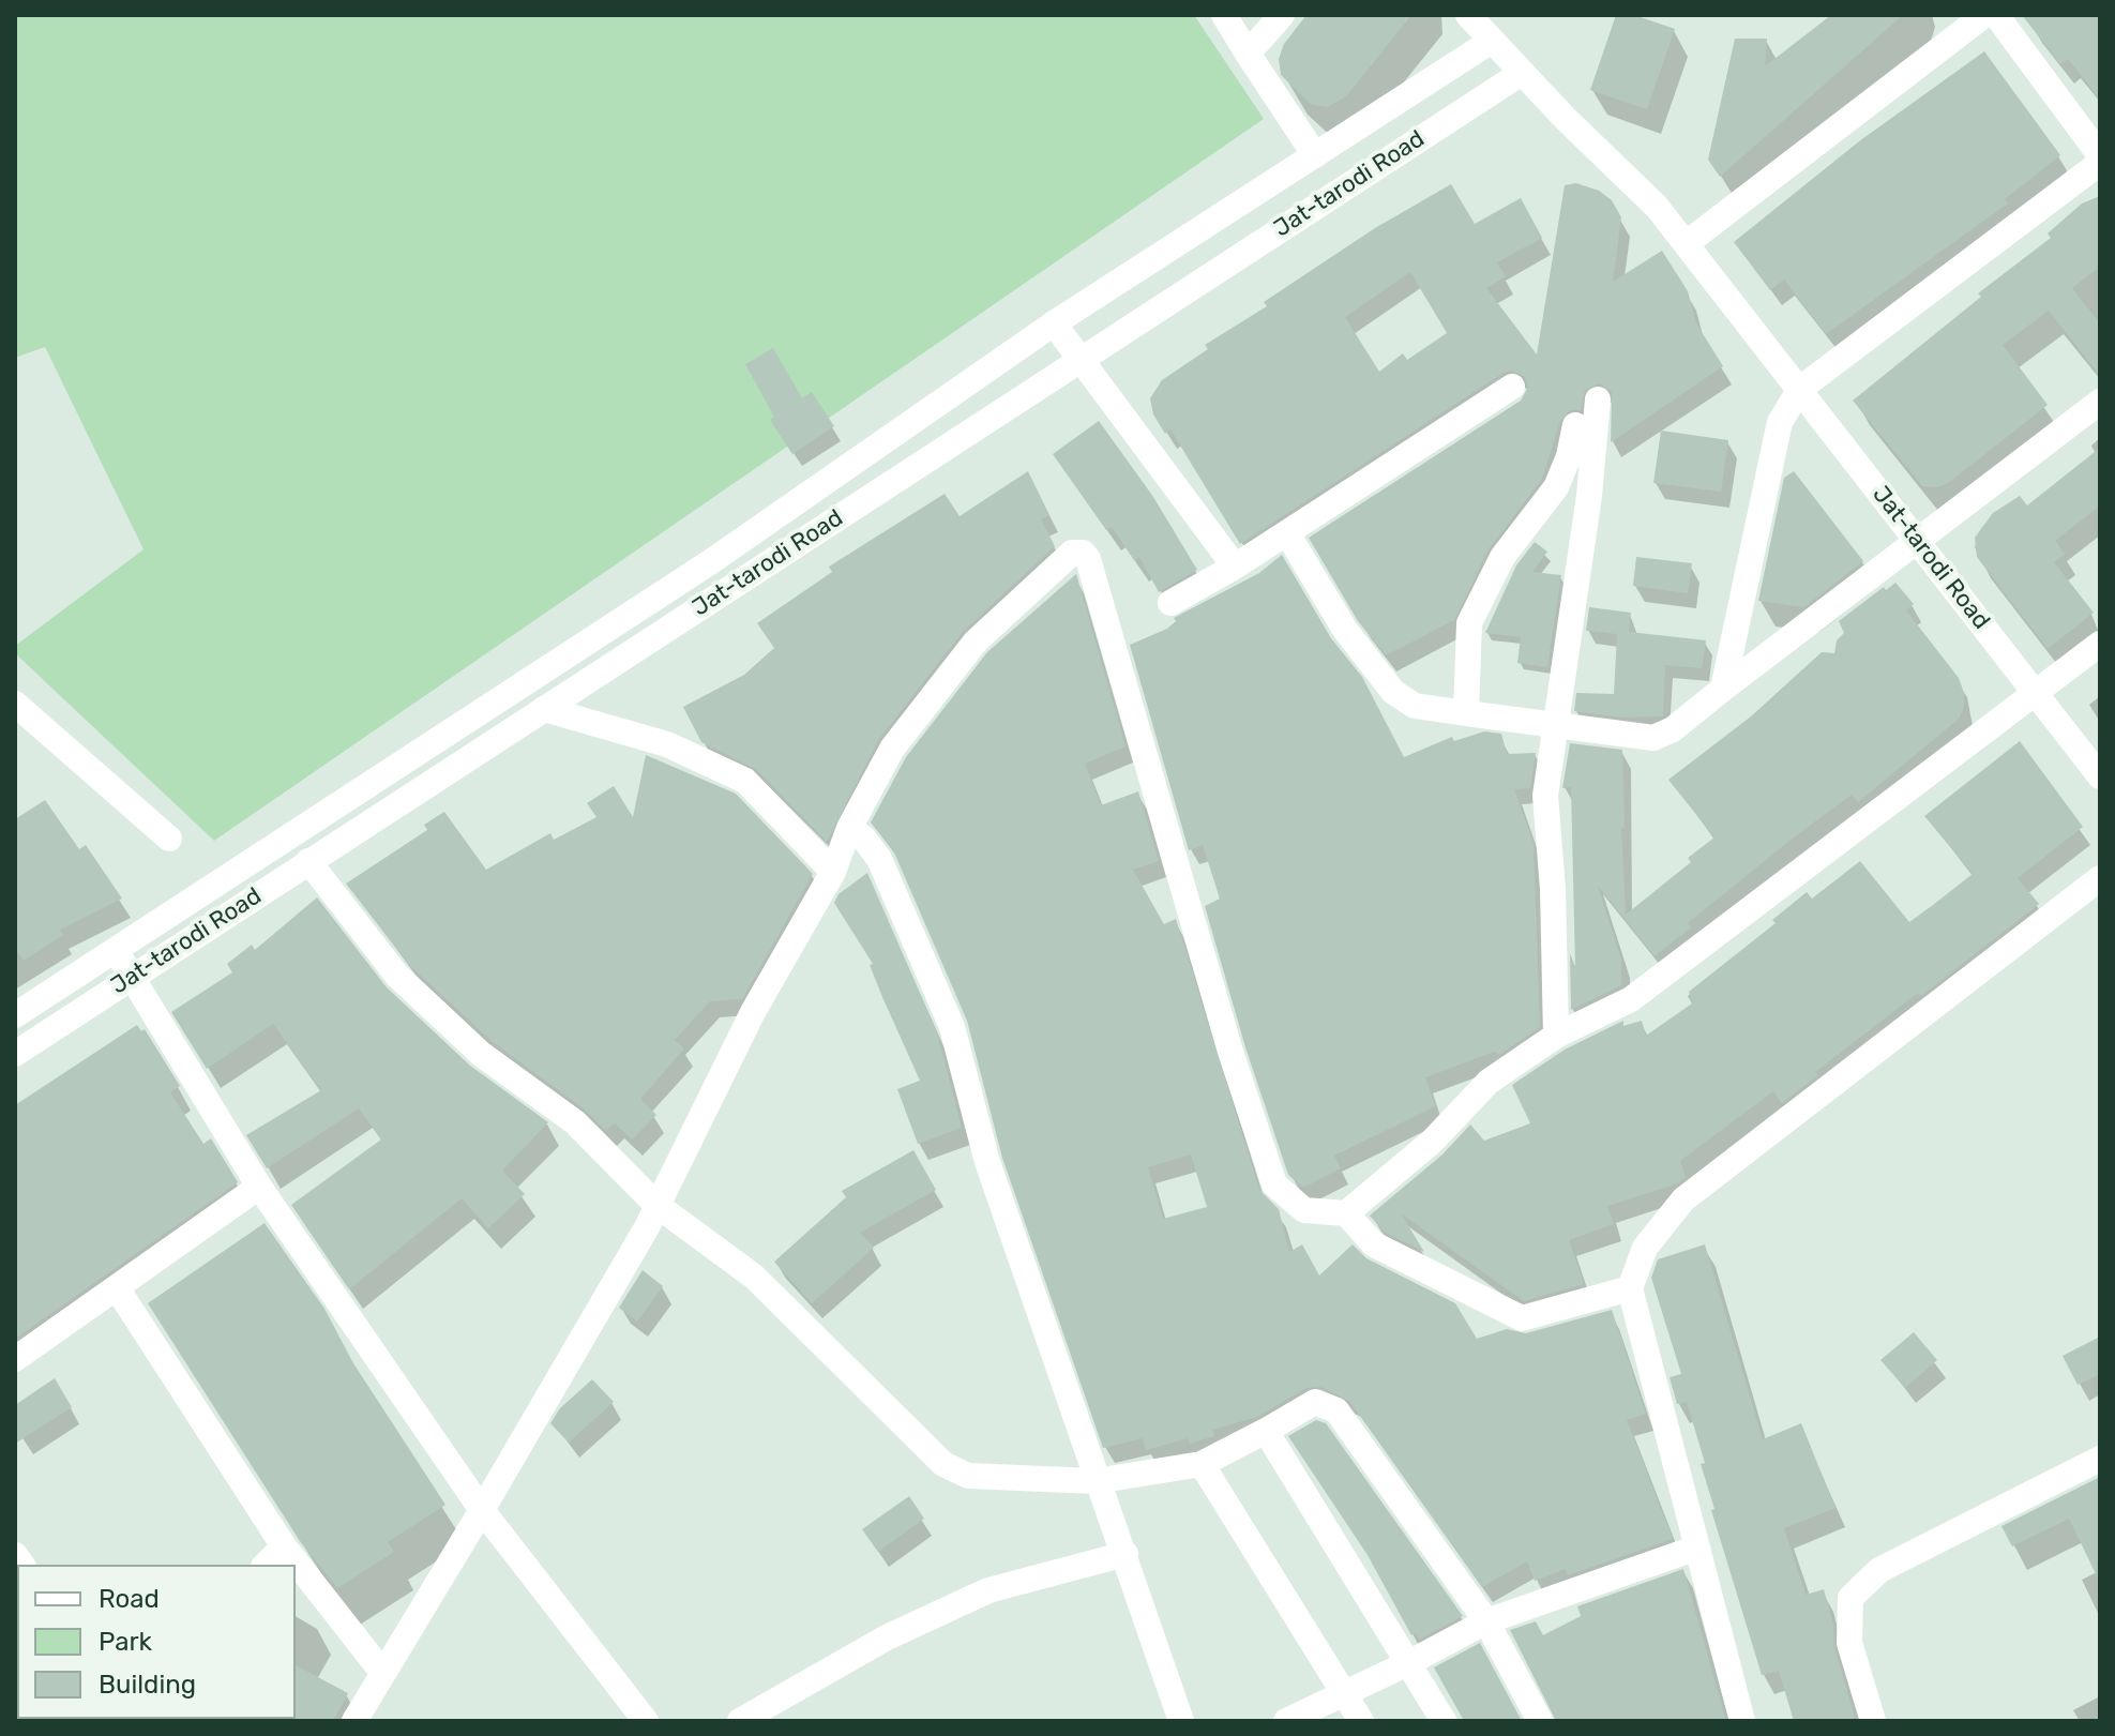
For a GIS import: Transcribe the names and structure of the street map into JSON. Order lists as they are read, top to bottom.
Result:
{
  "streets": {
    "street": ["Jat-tarodi Road"]
  },
  "legend": ["Road", "Park", "Building"]
}
